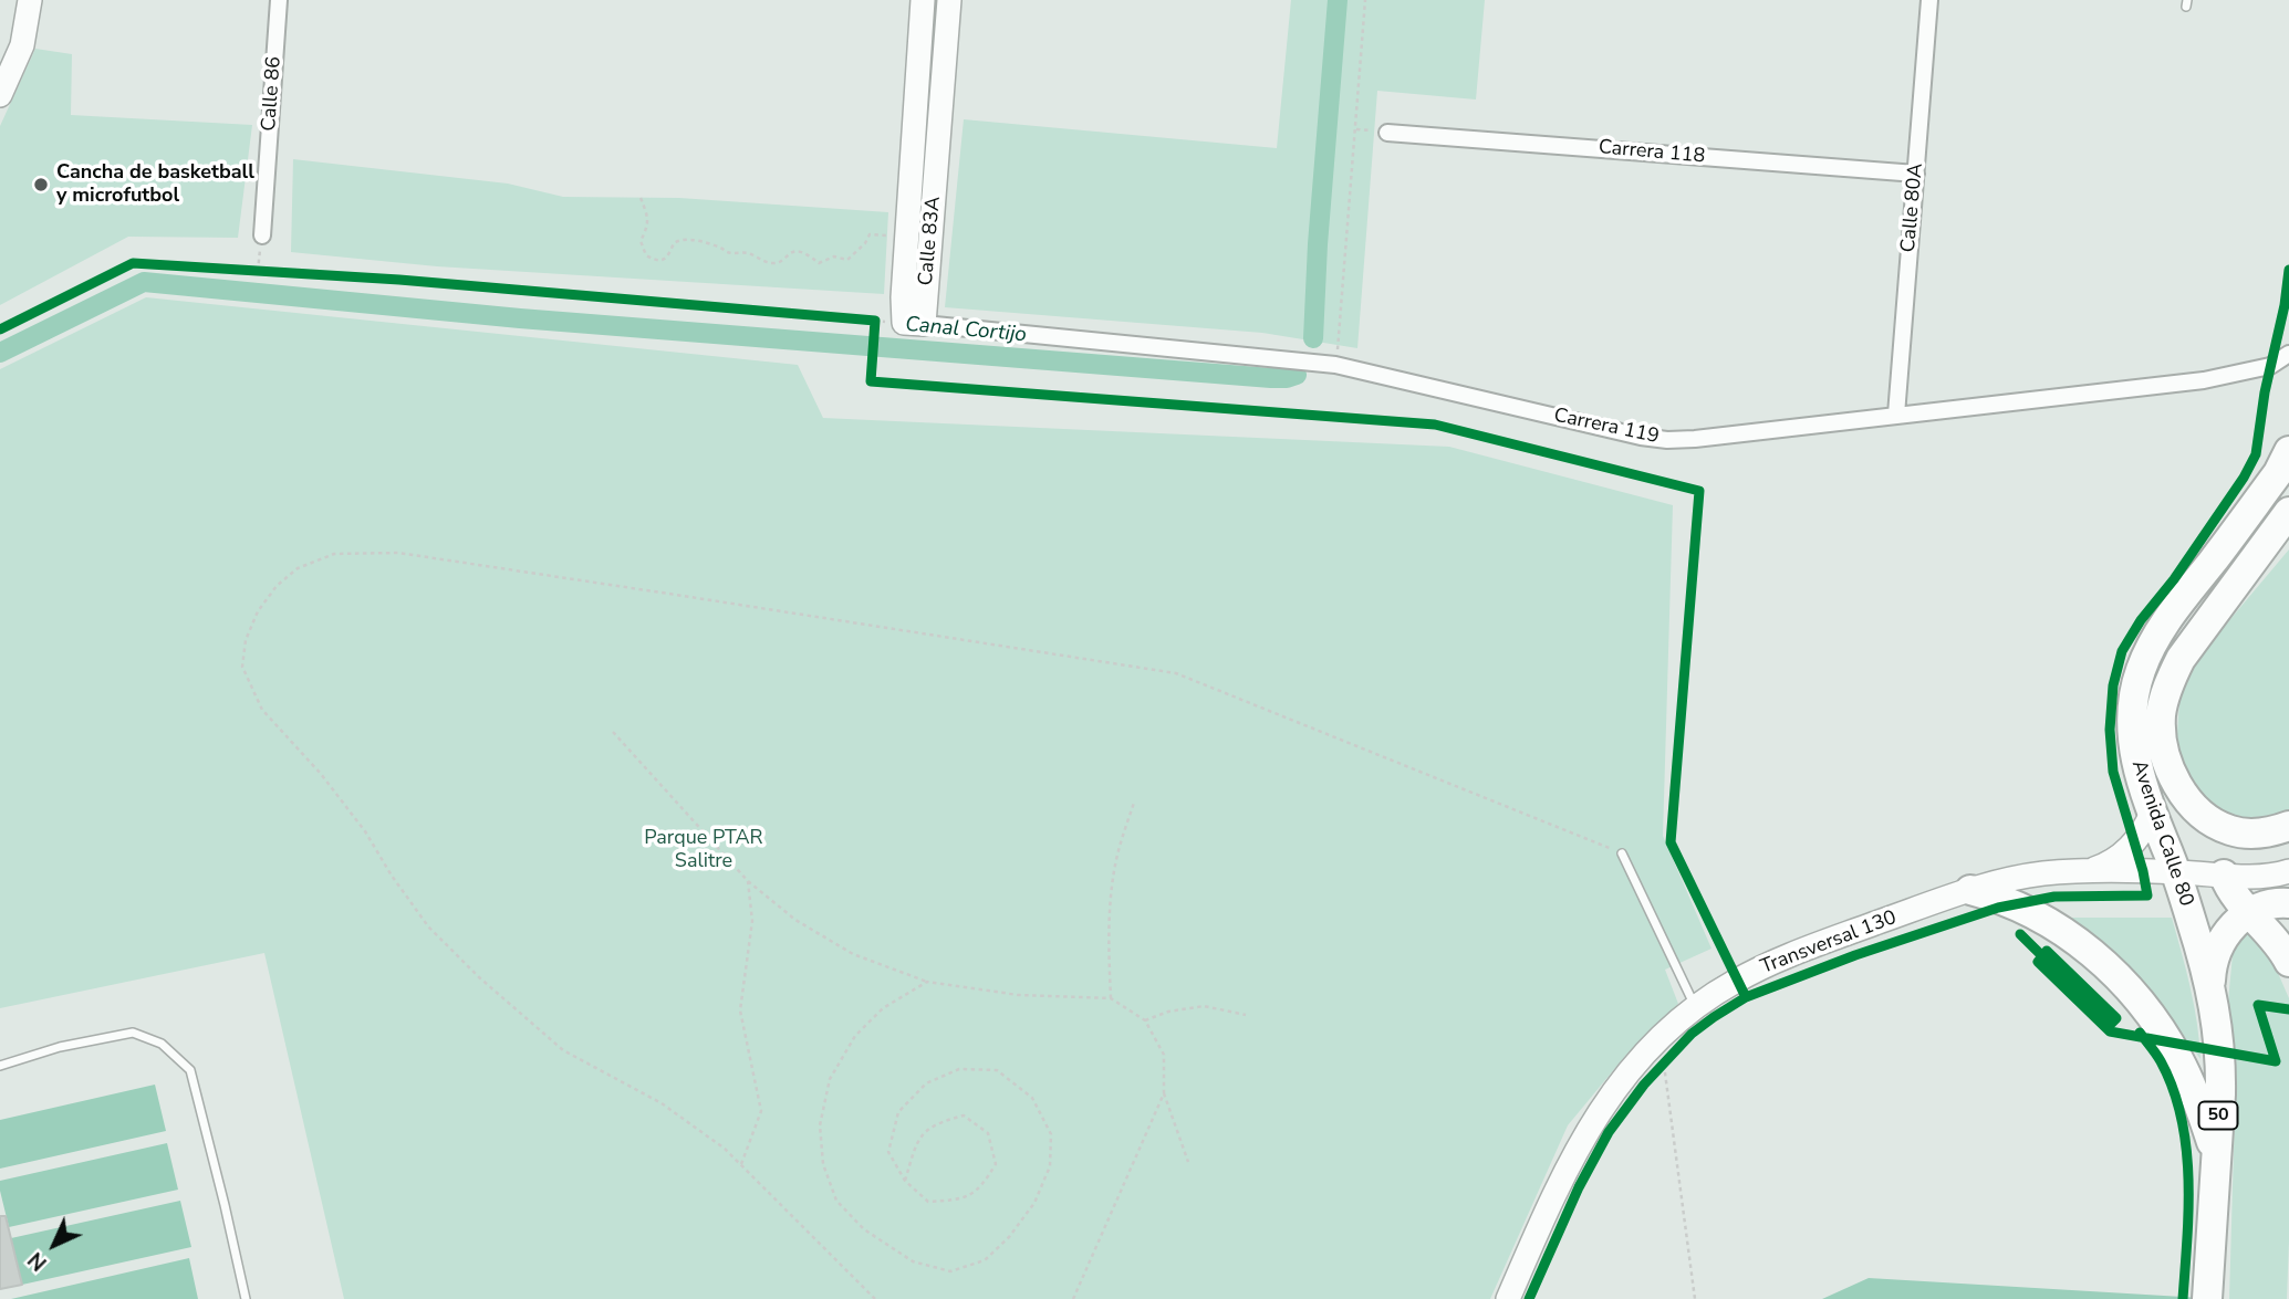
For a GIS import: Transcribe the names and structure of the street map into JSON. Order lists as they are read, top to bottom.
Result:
{
  "streets": {
    "highway": ["Avenida Calle 80", "50"],
    "main road": ["Calle 83A", "Transversal 130"],
    "street": [
      "Calle 86",
      "Carrera 118",
      "Calle 80A",
      "Carrera 119"
    ]
  },
  "crossings": [
    ["Carrera 118", "Calle 80A"],
    ["Calle 80A", "Carrera 119"],
    ["Calle 83A", "Carrera 119"],
    ["Avenida Calle 80", "Transversal 130"],
    ["Avenida Calle 80", "50"]
  ],
  "water": ["Canal Cortijo"],
  "parks": ["Parque PTAR Salitre"],
  "places": ["Cancha de basketball y microfutbol"],
  "north": "bottom left"
}
